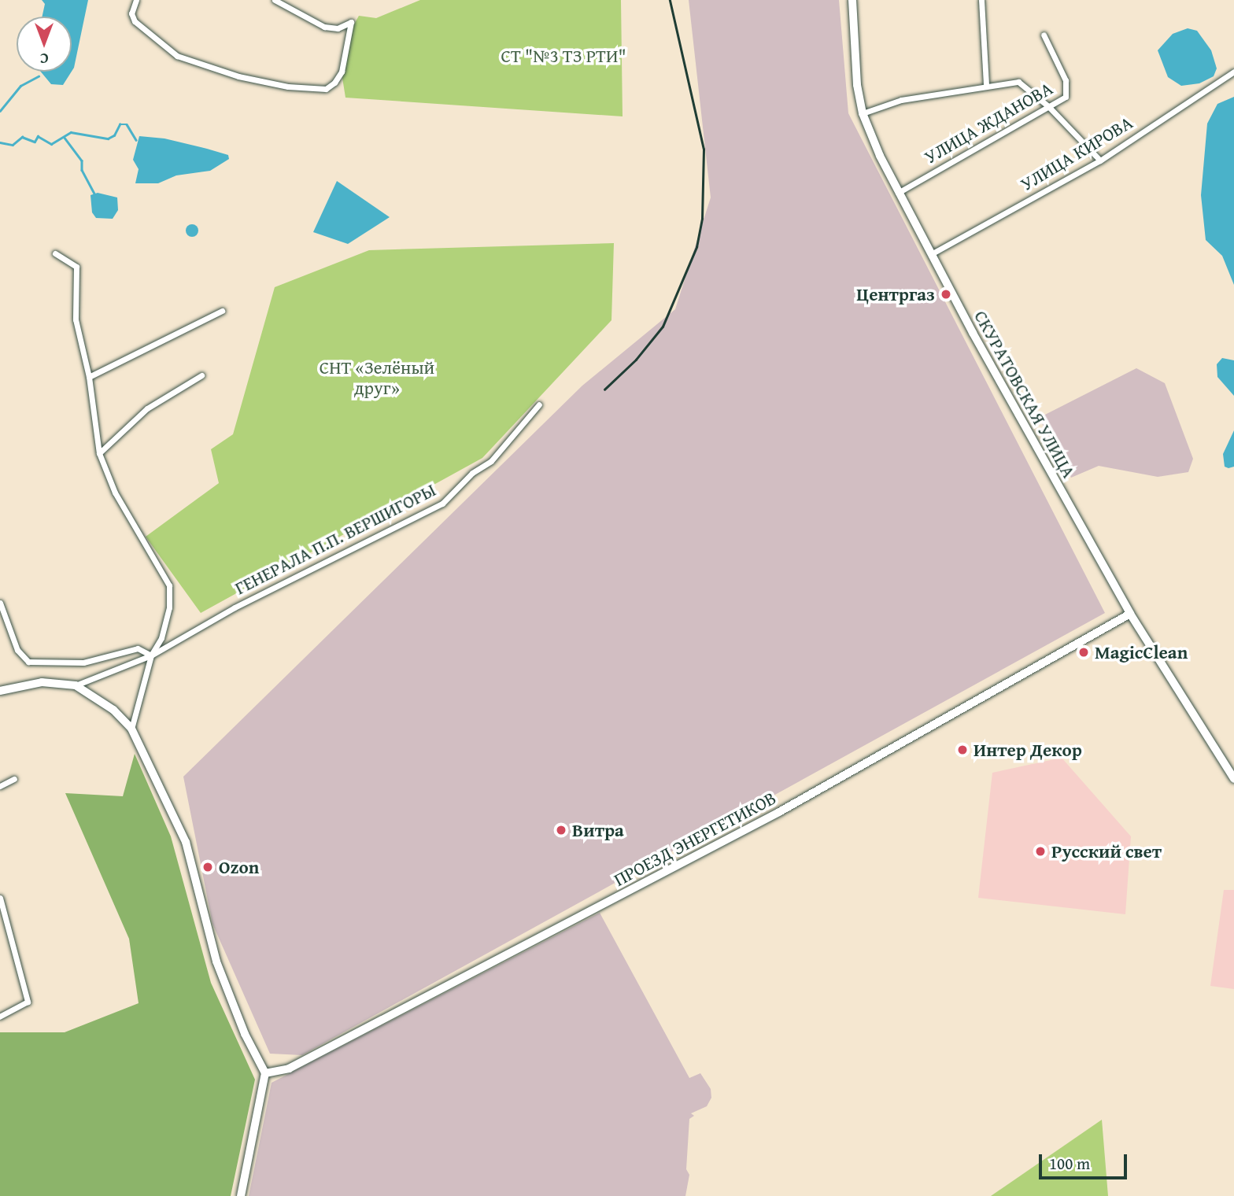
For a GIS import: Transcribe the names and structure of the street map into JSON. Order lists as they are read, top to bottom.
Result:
{
  "streets": {
    "street": [
      "УЛИЦА ЖДАНОВА",
      "УЛИЦА КИРОВА",
      "СКУРАТОВСКАЯ УЛИЦА",
      "ГЕНЕРАЛА П.П. ВЕРШИГОРЫ",
      "ПРОЕЗД ЭНЕРГЕТИКОВ"
    ]
  },
  "crossings": [
    ["УЛИЦА ЖДАНОВА", "СКУРАТОВСКАЯ УЛИЦА"],
    ["УЛИЦА КИРОВА", "СКУРАТОВСКАЯ УЛИЦА"],
    ["СКУРАТОВСКАЯ УЛИЦА", "ПРОЕЗД ЭНЕРГЕТИКОВ"]
  ],
  "parks": ["СТ \"№3 ТЗ РТИ\"", "СНТ «Зелёный друг»"],
  "places": [
    "Центргаз",
    "MagicClean",
    "Интер Декор",
    "Витра",
    "Русский свет",
    "Ozon"
  ],
  "scale_bar": "100 m",
  "north": "bottom"
}
